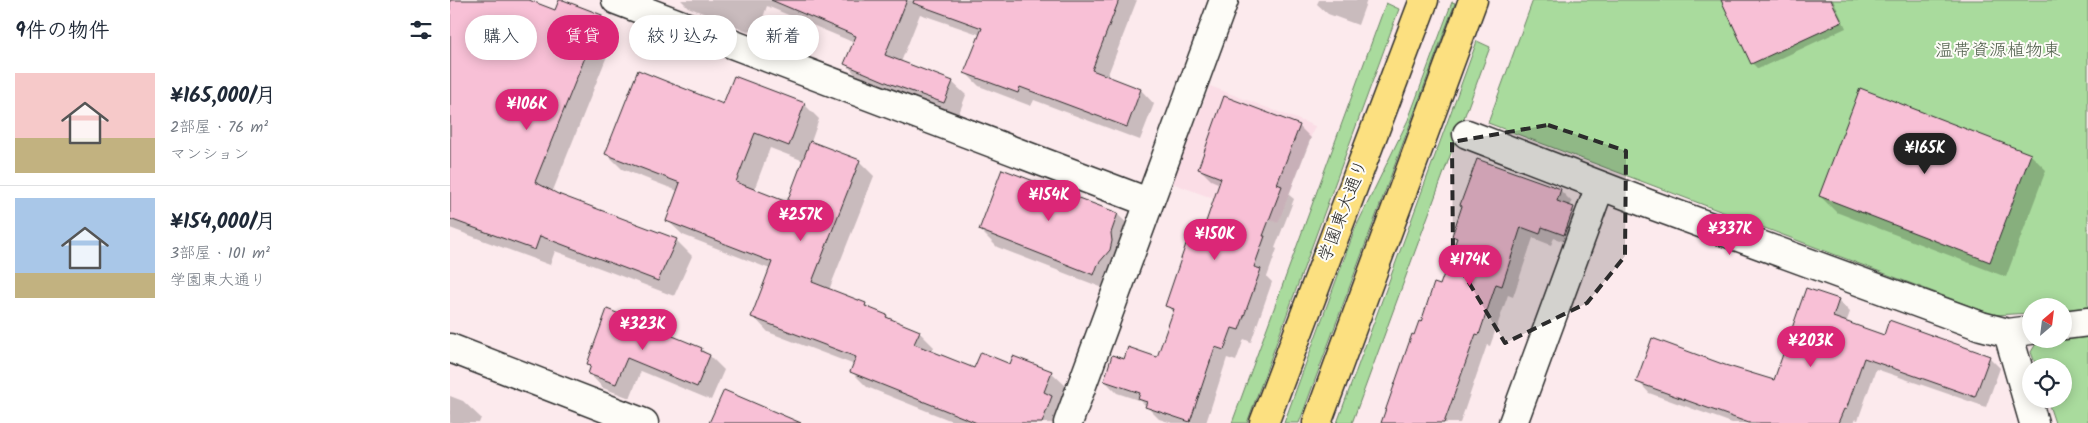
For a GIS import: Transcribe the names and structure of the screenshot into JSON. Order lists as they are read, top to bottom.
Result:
{
  "streets": {
    "main road": ["学園東大通り"]
  },
  "parks": ["温帯資源植物東"],
  "north": "top right",
  "page": {
    "heading": "9件の物件",
    "chip": [
      "購入",
      "賃貸",
      "絞り込み",
      "新着"
    ],
    "list": [
      {
        "name": "¥165,000/月",
        "note": "2部屋 · 76 m² · マンション"
      },
      {
        "name": "¥154,000/月",
        "note": "3部屋 · 101 m² · 学園東大通り"
      }
    ],
    "price": [
      "¥106K",
      "¥165K",
      "¥154K",
      "¥257K",
      "¥337K",
      "¥150K",
      "¥174K",
      "¥323K",
      "¥203K"
    ]
  }
}
